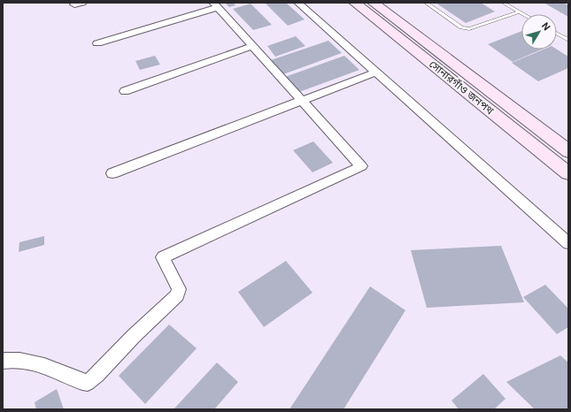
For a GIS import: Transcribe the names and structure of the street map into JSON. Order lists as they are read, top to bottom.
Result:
{
  "streets": {
    "main road": ["সোনারগাঁও জনপথ"]
  },
  "north": "top right"
}
